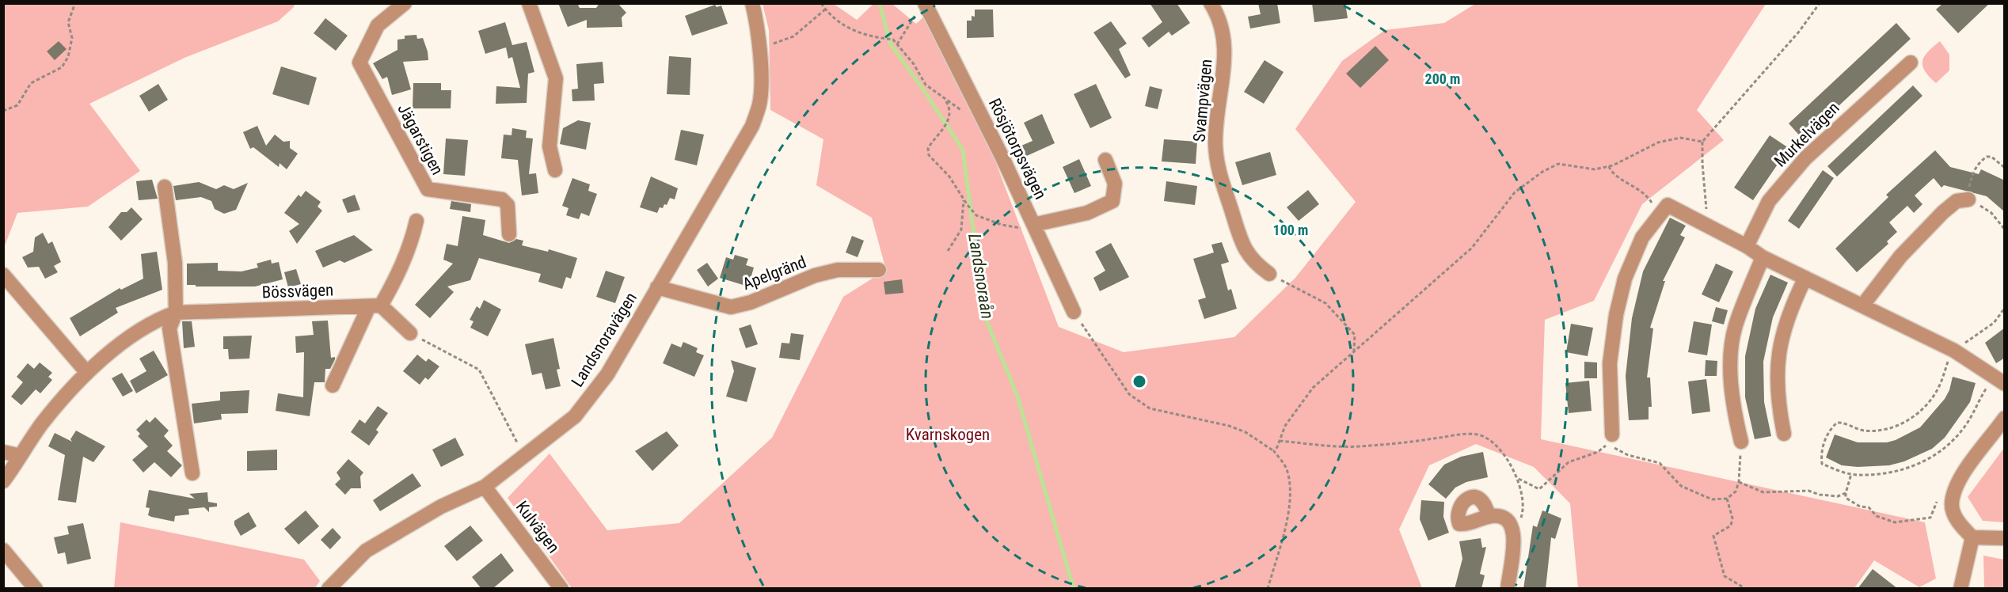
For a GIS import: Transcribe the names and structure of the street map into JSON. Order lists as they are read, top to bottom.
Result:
{
  "streets": {
    "street": [
      "Svampvägen",
      "Murkelvägen",
      "Jägarstigen",
      "Rösjötorpsvägen",
      "Apelgränd",
      "Bössvägen",
      "Landsnoravägen",
      "Kulvägen"
    ]
  },
  "crossings": [
    ["Apelgränd", "Landsnoravägen"],
    ["Landsnoravägen", "Kulvägen"]
  ],
  "water": ["Landsnoraån"],
  "parks": ["Kvarnskogen"],
  "rings": ["200 m", "100 m"]
}
